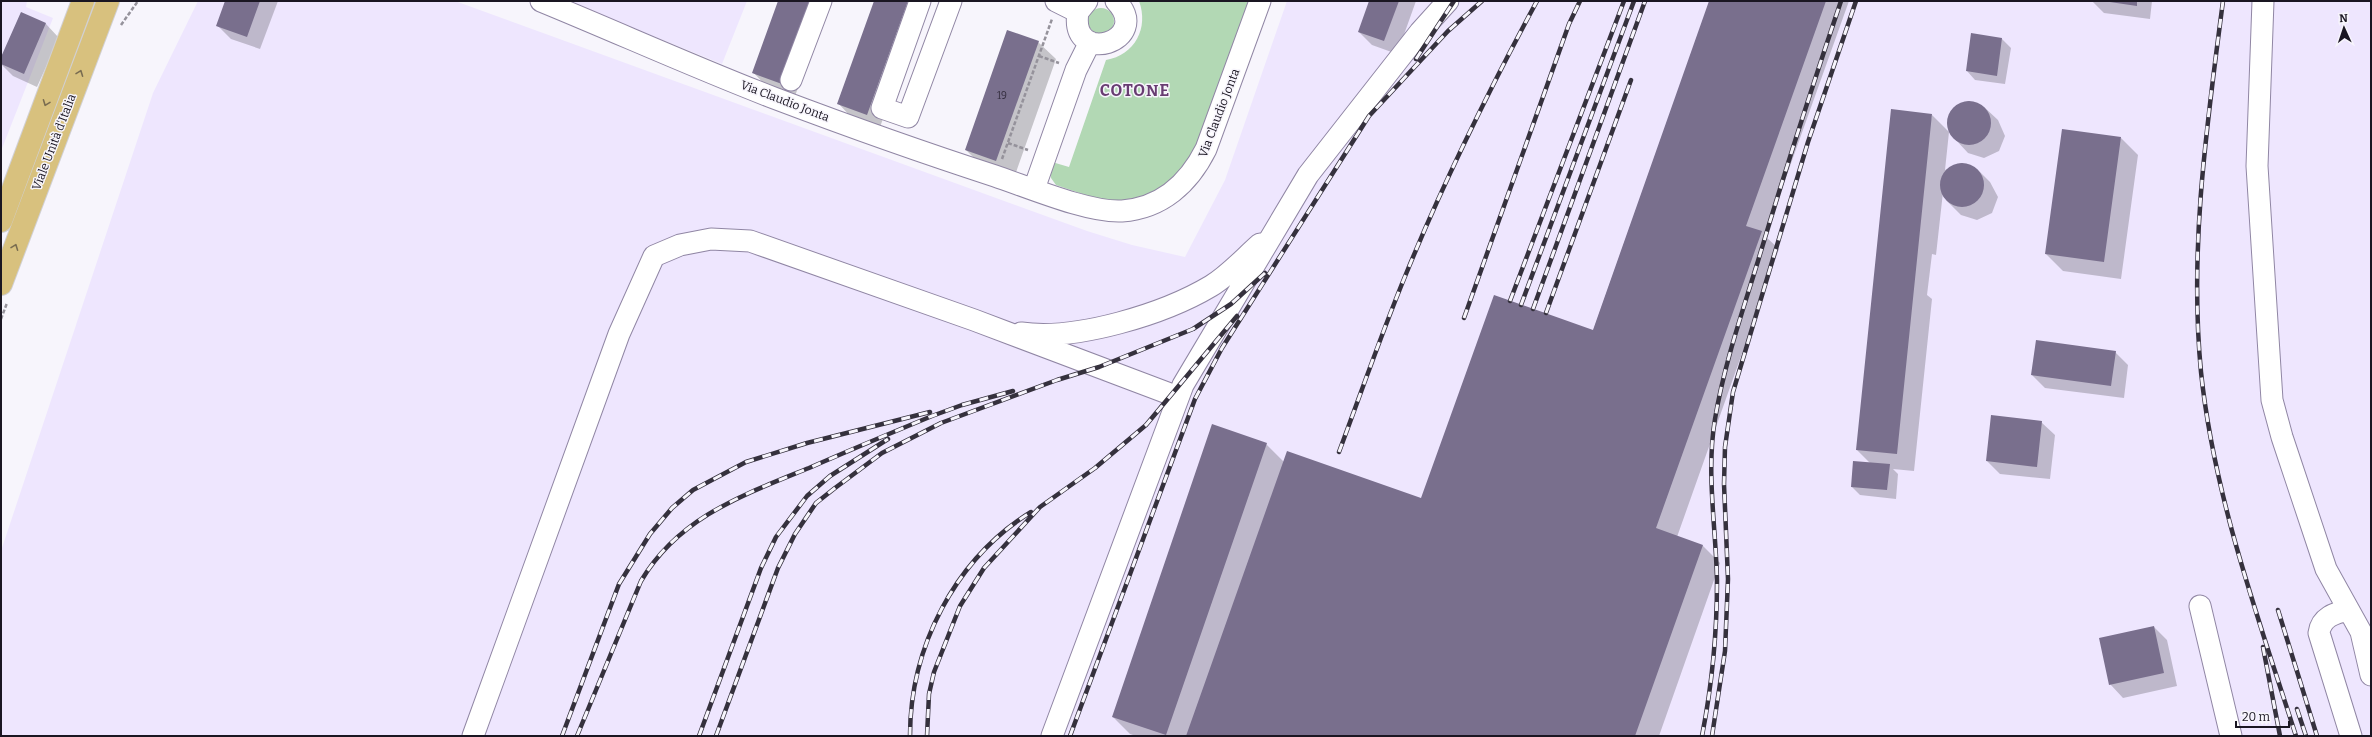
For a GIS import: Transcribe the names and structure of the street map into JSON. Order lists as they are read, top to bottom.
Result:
{
  "streets": {
    "main road": ["Viale Unità d'Italia"],
    "street": ["Via Claudio Jonta"]
  },
  "districts": ["COTONE"],
  "house_numbers": ["19"],
  "scale_bar": "20 m",
  "north": "top"
}
